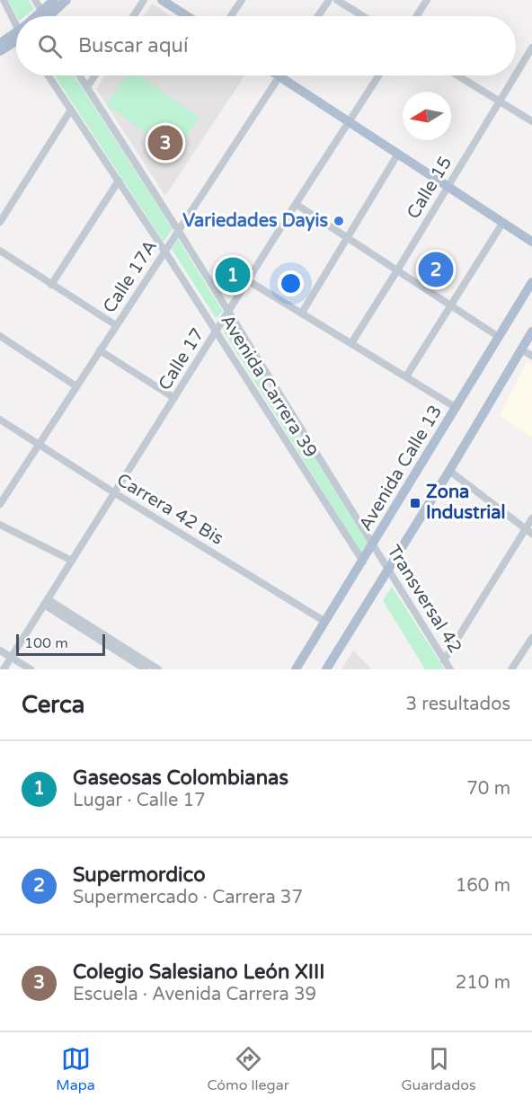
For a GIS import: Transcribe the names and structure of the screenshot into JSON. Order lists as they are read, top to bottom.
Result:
{
  "streets": {
    "main road": ["Avenida Calle 13"],
    "street": [
      "Calle 15",
      "Calle 17A",
      "Calle 17",
      "Avenida Carrera 39",
      "Carrera 42 Bis",
      "Transversal 42"
    ]
  },
  "crossings": [
    ["Calle 17A", "Avenida Carrera 39"],
    ["Calle 17A", "Carrera 42 Bis"],
    ["Calle 17", "Avenida Carrera 39"],
    ["Calle 17", "Carrera 42 Bis"],
    ["Avenida Carrera 39", "Avenida Calle 13"],
    ["Avenida Carrera 39", "Transversal 42"],
    ["Avenida Calle 13", "Carrera 42 Bis"],
    ["Avenida Calle 13", "Transversal 42"]
  ],
  "places": {
    "other": ["Variedades Dayis"],
    "transit": ["Zona Industrial"]
  },
  "scale_bar": "100 m",
  "north": "left",
  "page": {
    "search": "Buscar aquí",
    "pins": ["3", "2", "1"],
    "scale": "100 m",
    "heading": ["Cerca", "3 resultados"],
    "list": [
      {
        "mark": "1",
        "name": "Gaseosas Colombianas",
        "note": "Lugar · Calle 17",
        "value": "70 m"
      },
      {
        "mark": "2",
        "name": "Supermordico",
        "note": "Supermercado · Carrera 37",
        "value": "160 m"
      },
      {
        "mark": "3",
        "name": "Colegio Salesiano León XIII",
        "note": "Escuela · Avenida Carrera 39",
        "value": "210 m"
      }
    ],
    "nav": ["Mapa", "Cómo llegar", "Guardados"]
  }
}
